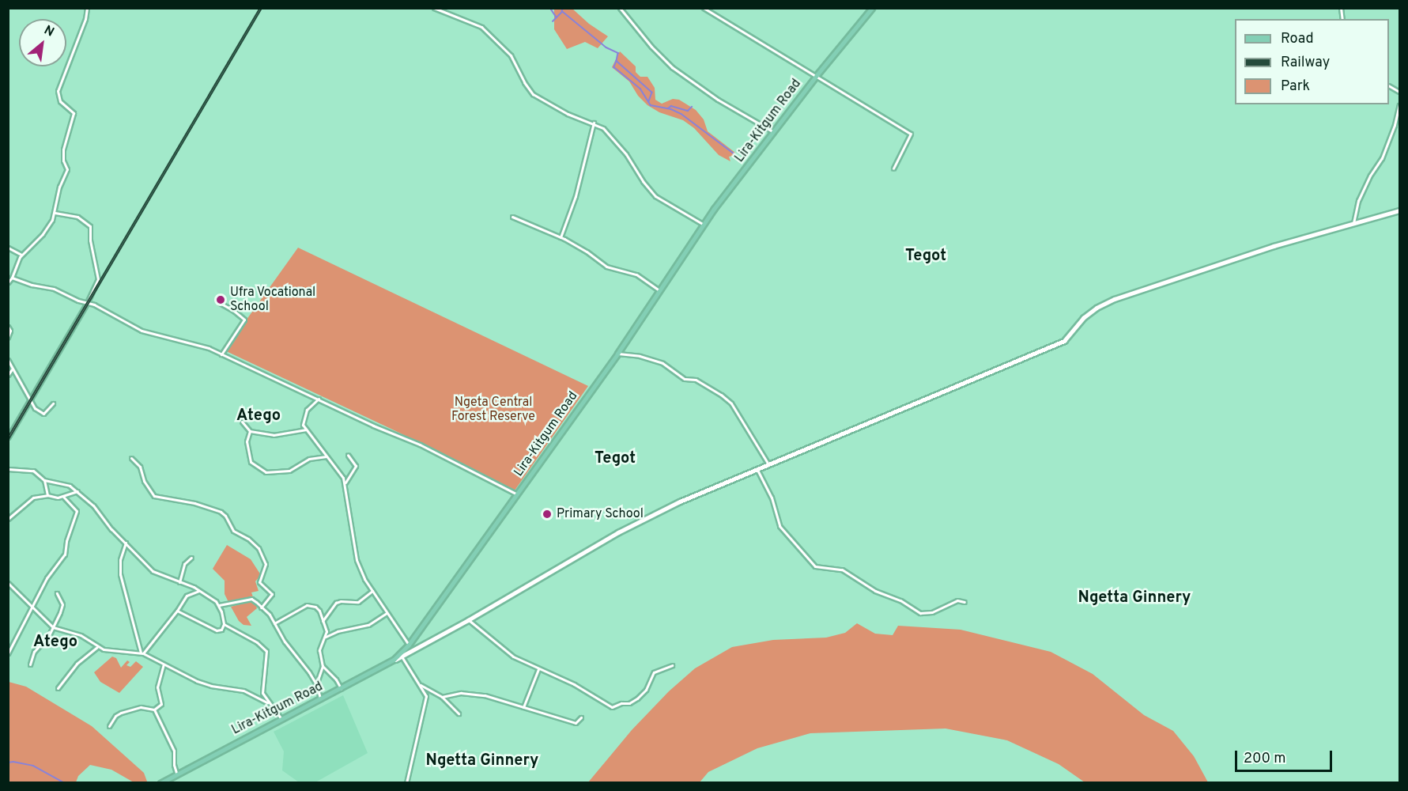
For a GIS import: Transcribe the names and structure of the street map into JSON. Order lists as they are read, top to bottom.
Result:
{
  "streets": {
    "main road": ["Lira-Kitgum Road"]
  },
  "districts": [
    "Tegot",
    "Atego",
    "Tegot",
    "Ngetta Ginnery",
    "Atego",
    "Ngetta Ginnery"
  ],
  "parks": ["Ngeta Central Forest Reserve"],
  "places": ["Ufra Vocational School", "Primary School"],
  "legend": ["Road", "Railway", "Park"],
  "scale_bar": "200 m",
  "north": "top right"
}
